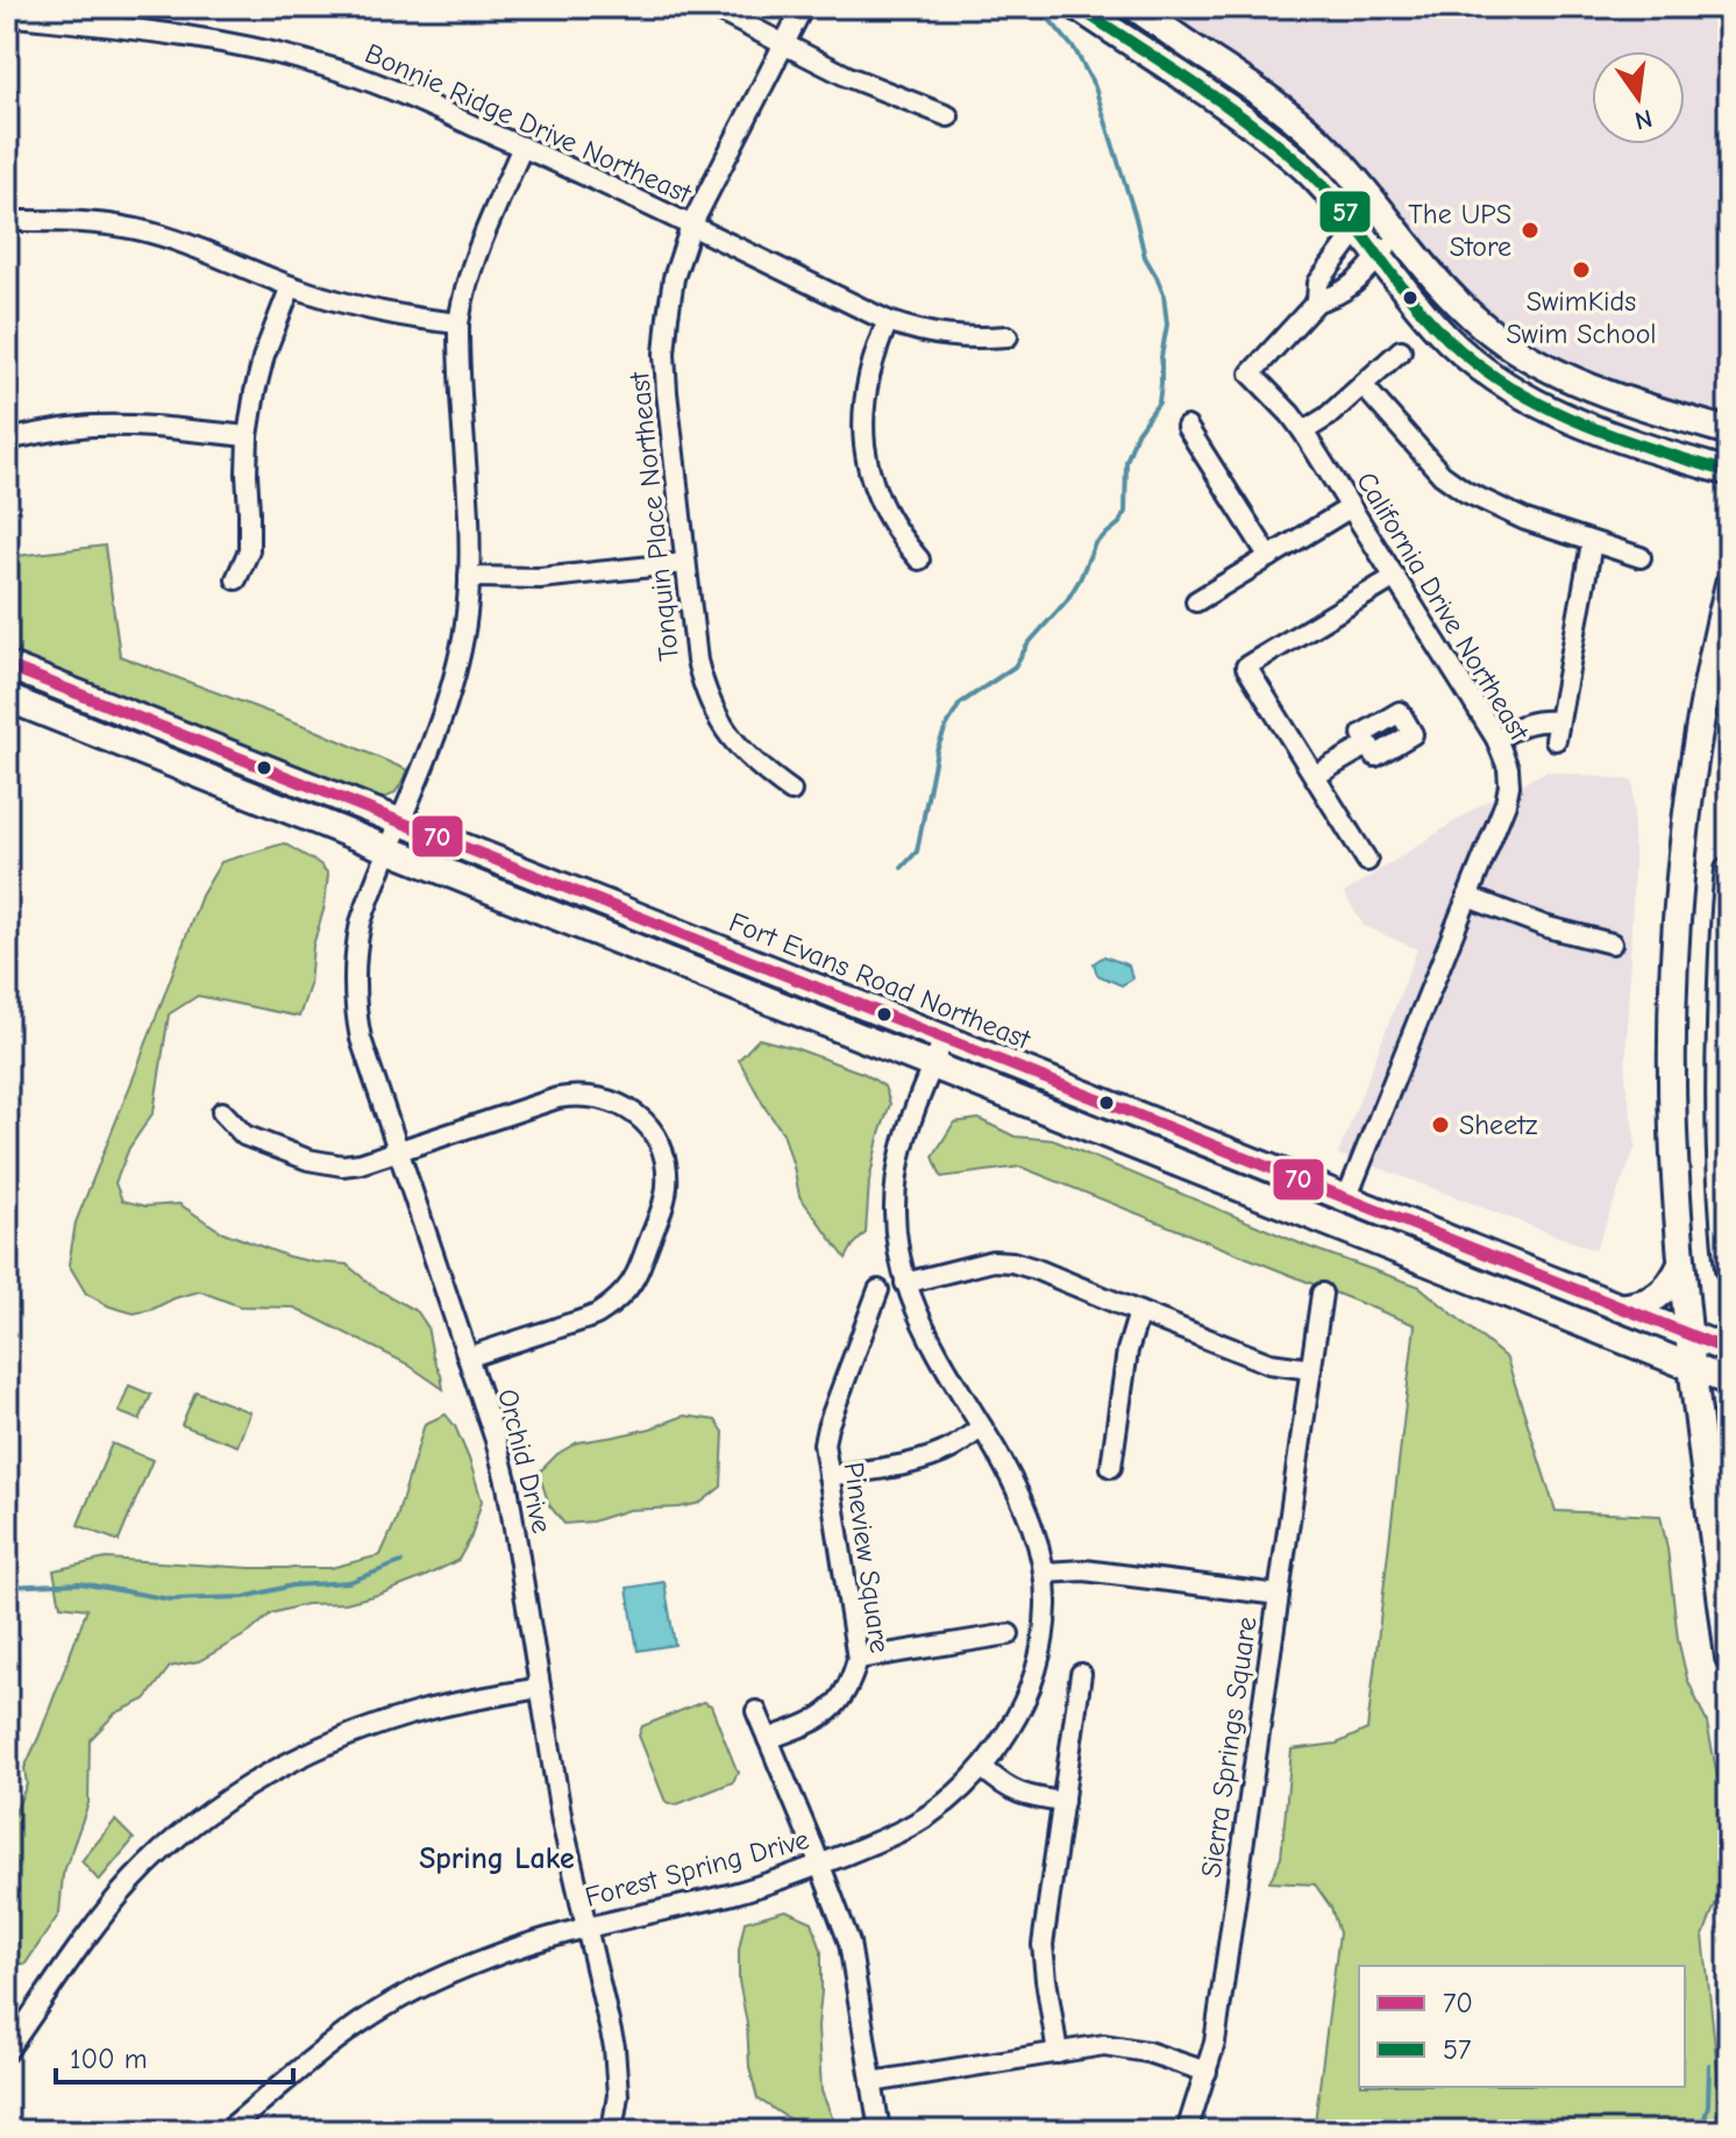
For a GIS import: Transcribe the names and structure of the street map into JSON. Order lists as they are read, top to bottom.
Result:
{
  "streets": {
    "main road": ["Fort Evans Road Northeast"],
    "street": [
      "Bonnie Ridge Drive Northeast",
      "Tonquin Place Northeast",
      "California Drive Northeast",
      "Orchid Drive",
      "Pineview Square",
      "Sierra Springs Square",
      "Forest Spring Drive"
    ]
  },
  "crossings": [
    ["Bonnie Ridge Drive Northeast", "Tonquin Place Northeast"],
    ["Bonnie Ridge Drive Northeast", "Orchid Drive"],
    ["California Drive Northeast", "Fort Evans Road Northeast"],
    ["Fort Evans Road Northeast", "Orchid Drive"],
    ["Fort Evans Road Northeast", "Forest Spring Drive"],
    ["Orchid Drive", "Forest Spring Drive"]
  ],
  "districts": ["Spring Lake"],
  "places": ["The UPS Store", "SwimKids Swim School", "Sheetz"],
  "lines": ["transit line 57", "transit line 70"],
  "legend": ["70", "57"],
  "scale_bar": "100 m",
  "north": "bottom"
}
